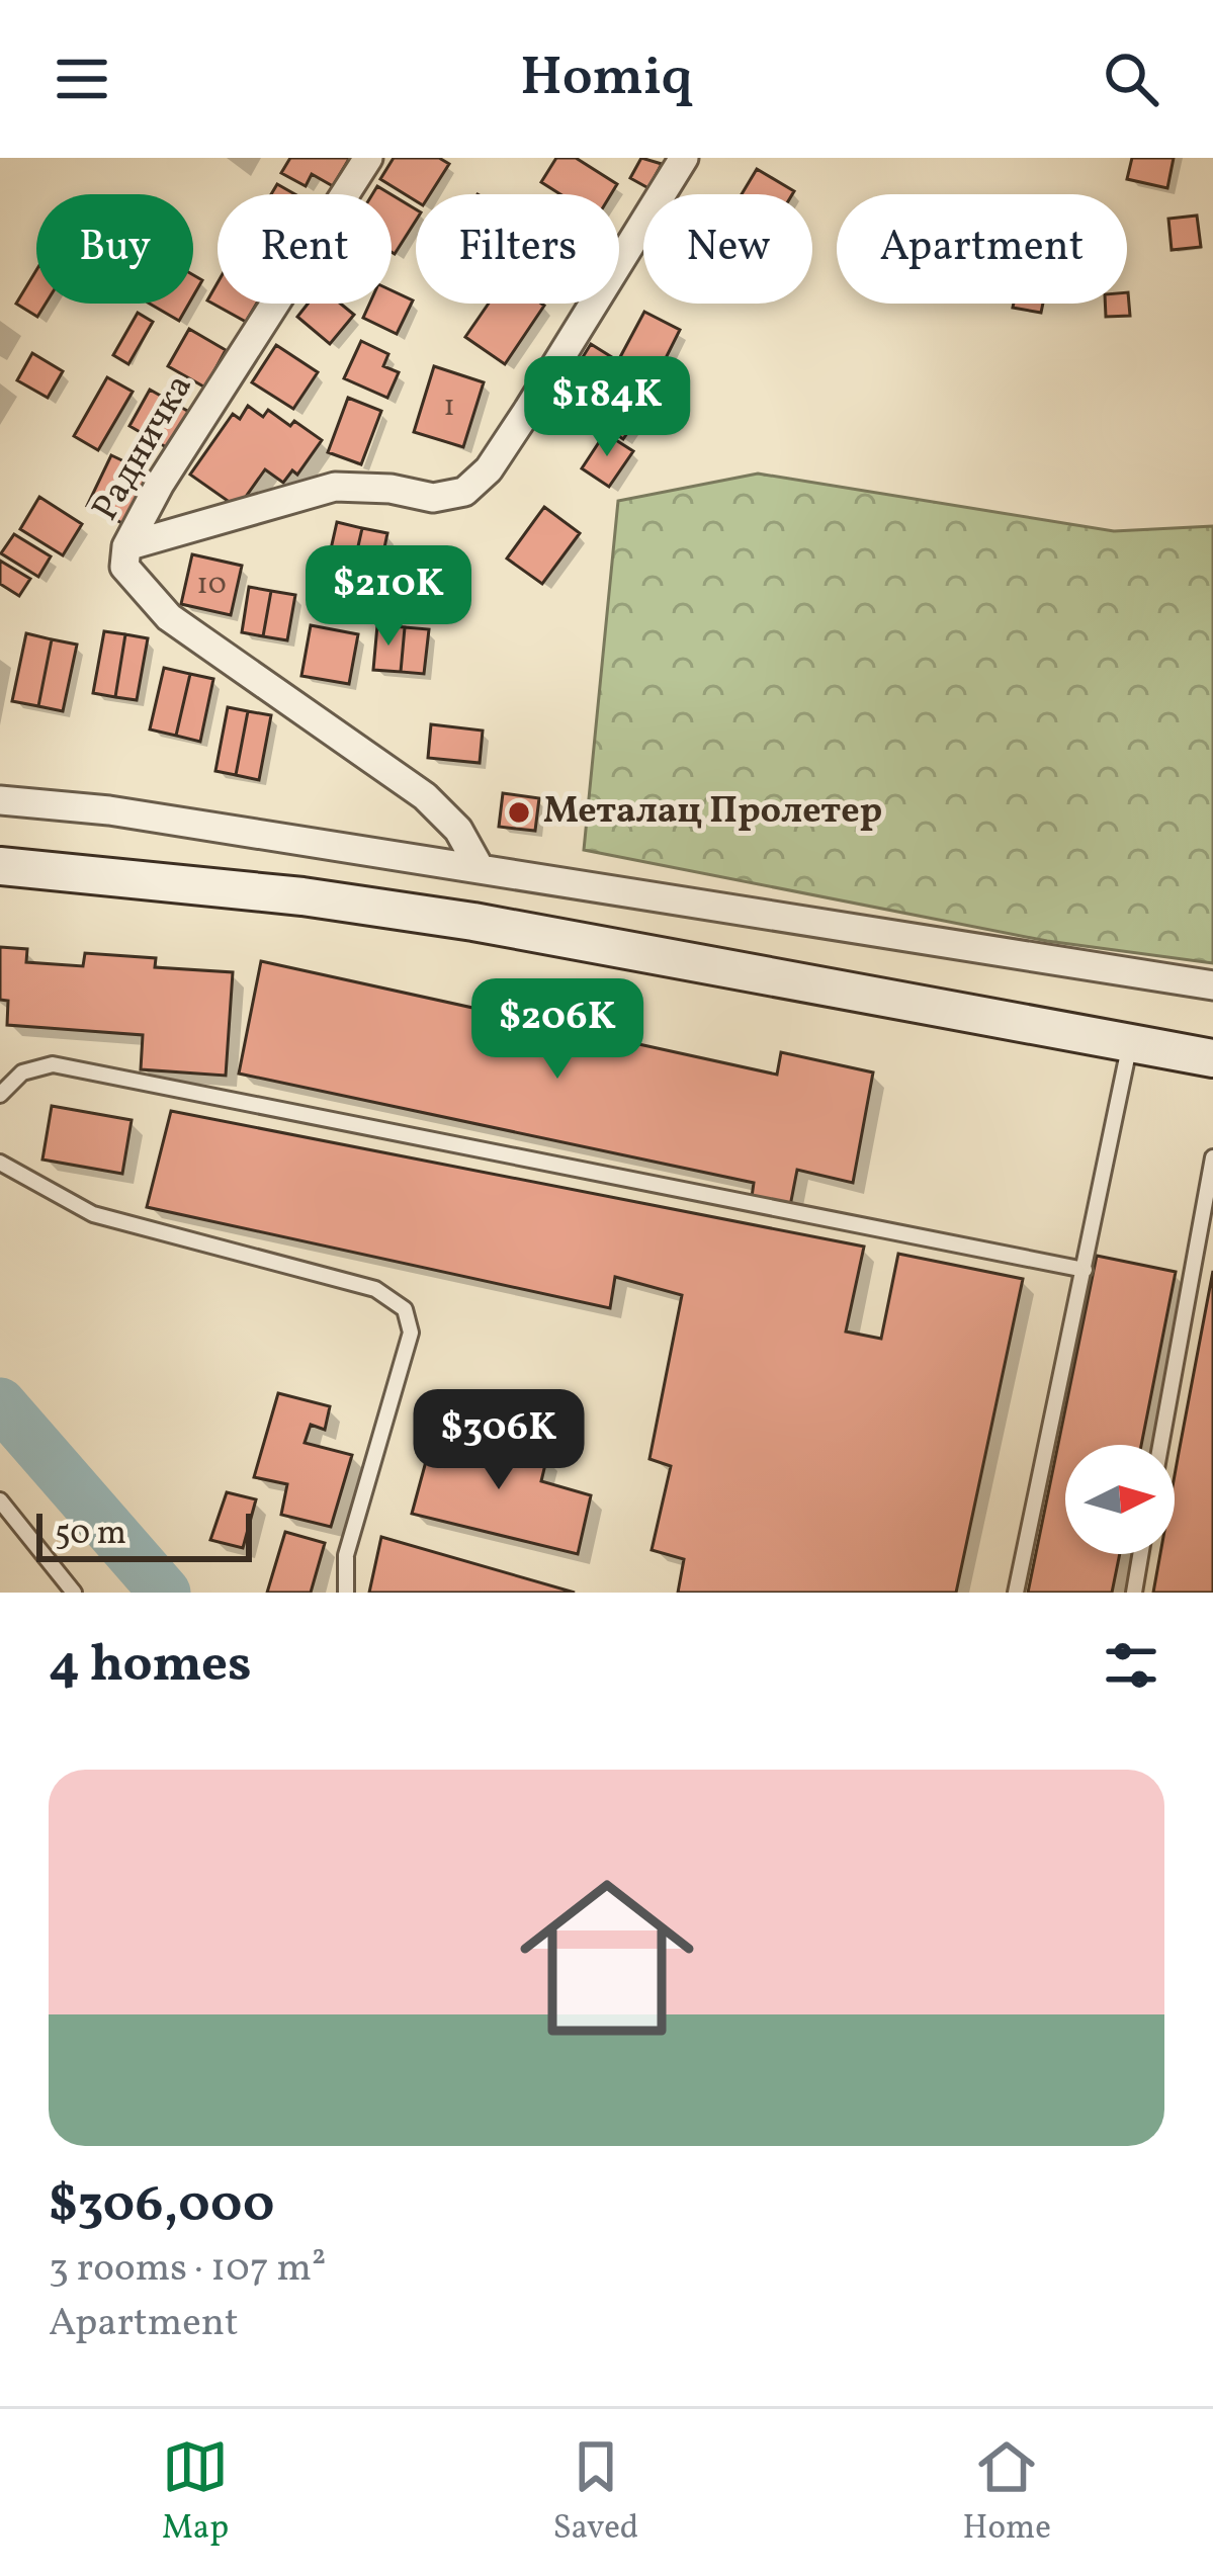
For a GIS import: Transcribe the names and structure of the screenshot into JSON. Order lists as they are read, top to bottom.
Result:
{
  "streets": {
    "street": ["Радничка"]
  },
  "places": ["Металац Пролетер"],
  "house_numbers": ["1", "10"],
  "scale_bar": "50 m",
  "north": "right",
  "page": {
    "header": "Homiq",
    "chip": [
      "Buy",
      "Rent",
      "Filters",
      "New",
      "Apartment"
    ],
    "price": [
      "$184K",
      "$210K",
      "$206K",
      "$306K"
    ],
    "scale": "50 m",
    "heading": "4 homes",
    "list": [
      {
        "name": "$306,000",
        "note": "3 rooms · 107 m² · Apartment"
      }
    ],
    "tabs": ["Map", "Saved", "Home"]
  }
}
